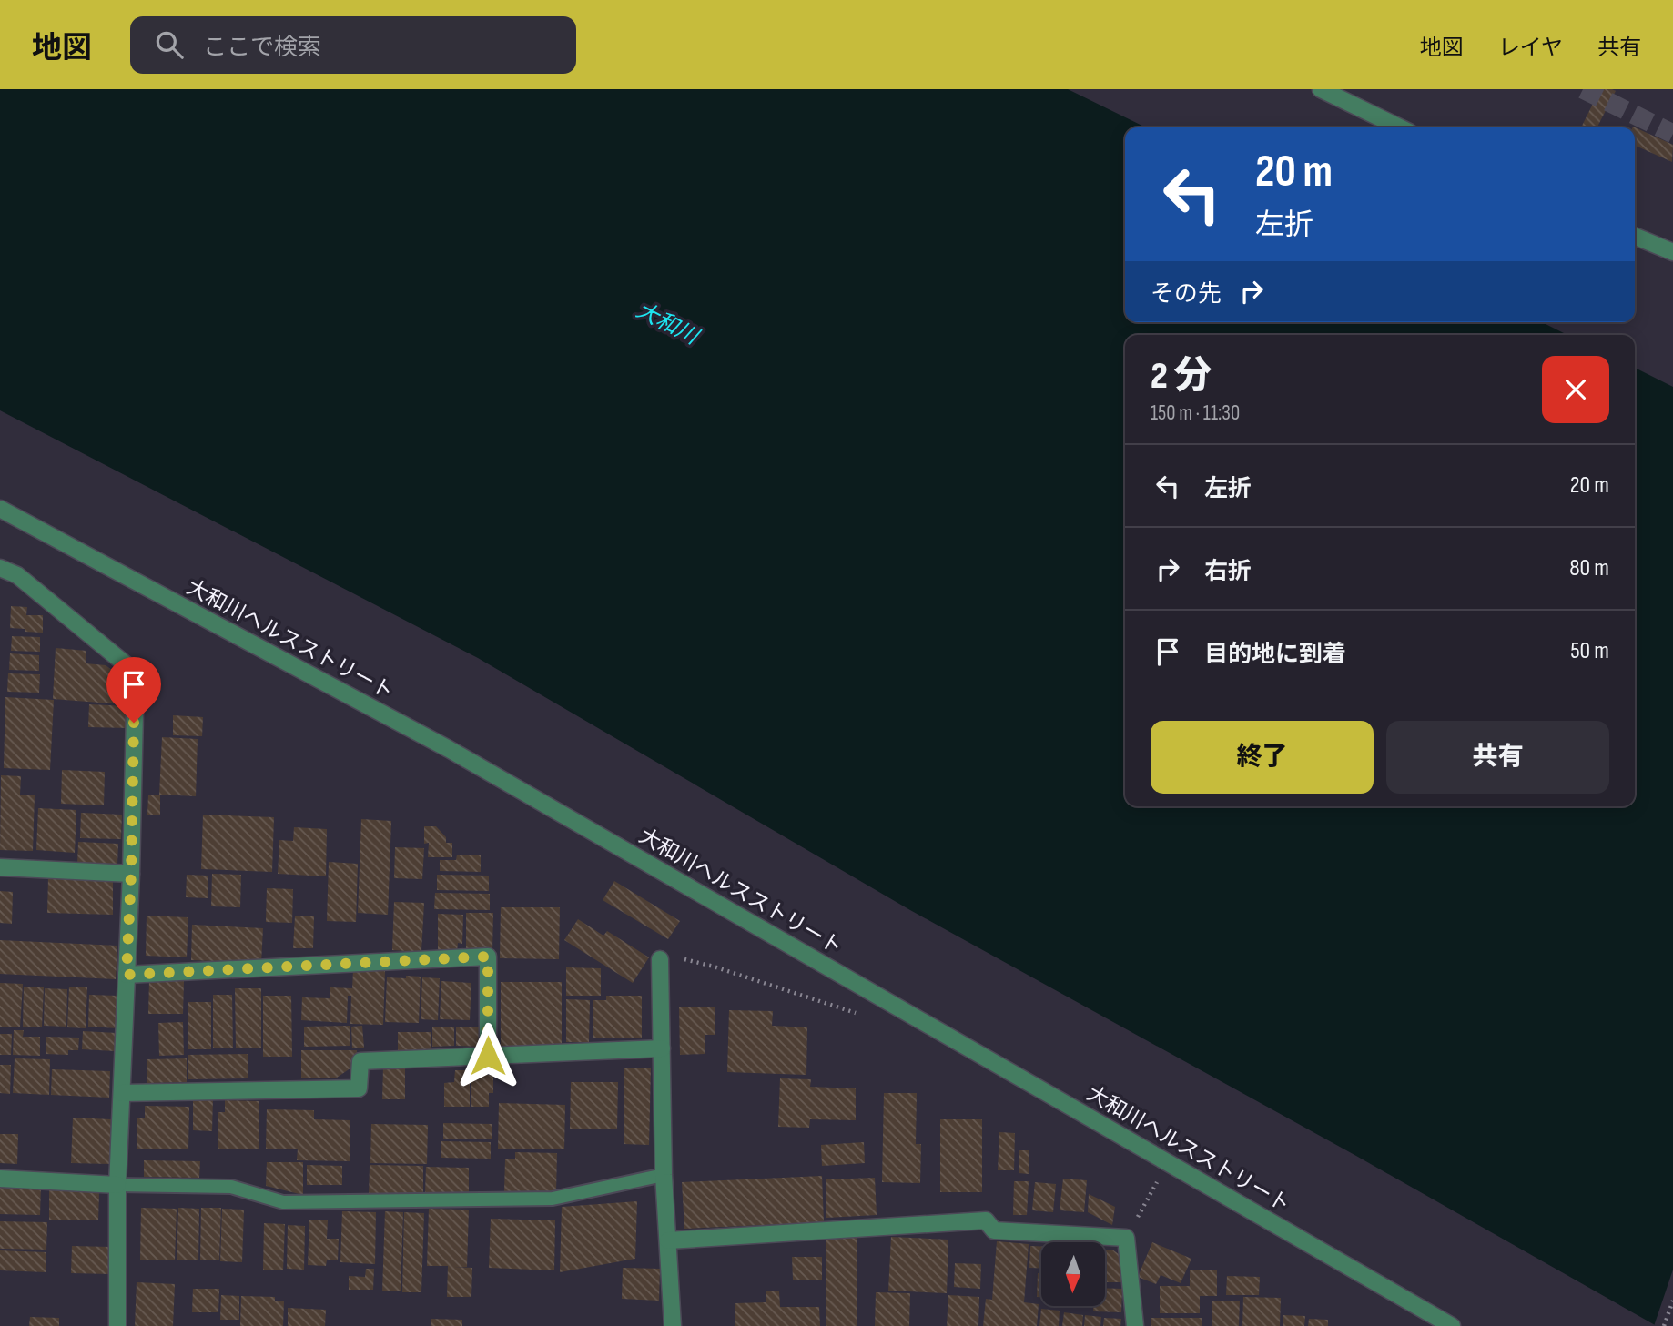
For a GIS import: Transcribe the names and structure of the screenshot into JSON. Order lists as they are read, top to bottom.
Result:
{
  "streets": {
    "street": ["大和川ヘルスストリート"]
  },
  "water": ["大和川"],
  "north": "bottom",
  "page": {
    "header": "地図",
    "search": "ここで検索",
    "nav": ["地図", "レイヤ", "共有"],
    "turn": ["20 m", "左折"],
    "then": "その先",
    "heading": ["2 分", "150 m · 11:30"],
    "list": [
      {
        "name": "左折",
        "value": "20 m"
      },
      {
        "name": "右折",
        "value": "80 m"
      },
      {
        "name": "目的地に到着",
        "value": "50 m"
      }
    ],
    "buttons": ["終了", "共有"]
  }
}
